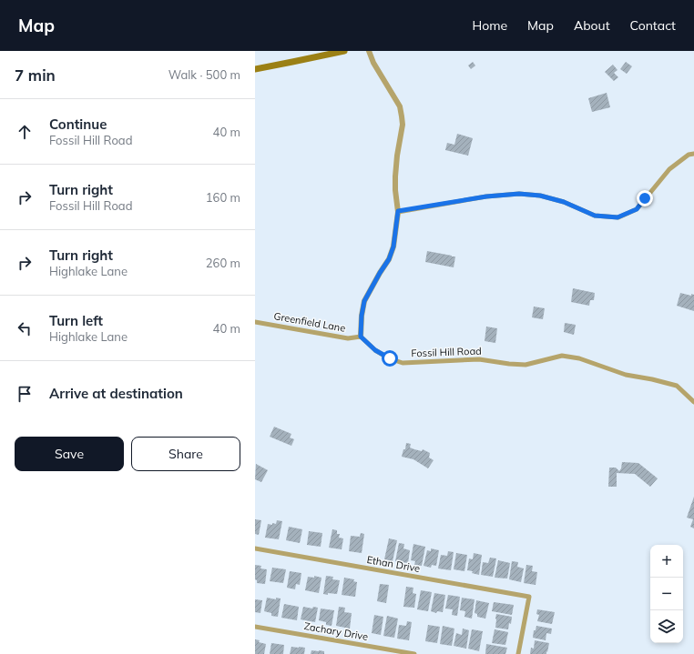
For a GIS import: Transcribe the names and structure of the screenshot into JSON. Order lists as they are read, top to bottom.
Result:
{
  "streets": {
    "street": [
      "Greenfield Lane",
      "Fossil Hill Road",
      "Ethan Drive",
      "Zachary Drive"
    ]
  },
  "crossings": [
    ["Greenfield Lane", "Fossil Hill Road"]
  ],
  "page": {
    "header": "Map",
    "nav": [
      "Home",
      "Map",
      "About",
      "Contact"
    ],
    "heading": ["7 min", "Walk · 500 m"],
    "list": [
      ["Continue", "Fossil Hill Road", "40 m"],
      ["Turn right", "Fossil Hill Road", "160 m"],
      ["Turn right", "Highlake Lane", "260 m"],
      ["Turn left", "Highlake Lane", "40 m"],
      "Arrive at destination"
    ],
    "buttons": ["Save", "Share"],
    "map_buttons": ["+", "−"]
  }
}
